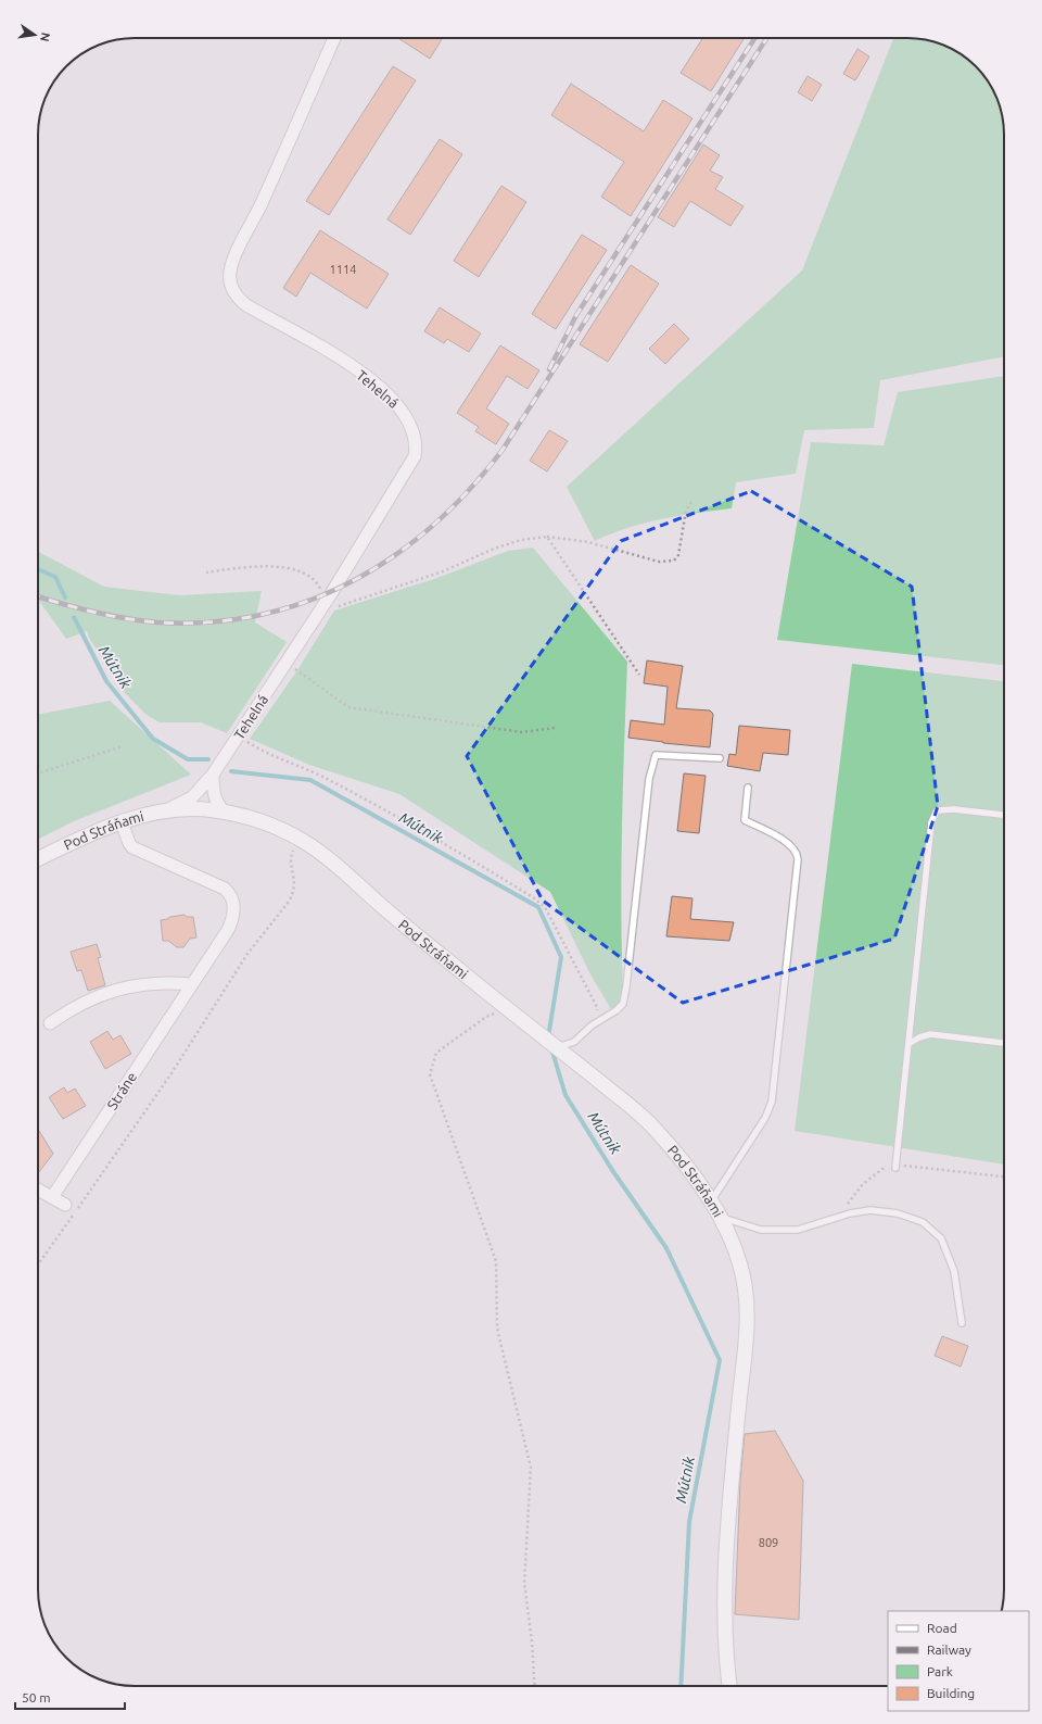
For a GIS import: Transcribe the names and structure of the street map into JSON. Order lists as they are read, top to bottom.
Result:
{
  "streets": {
    "street": ["Tehelná", "Pod Stráňami", "Stráne"]
  },
  "crossings": [
    ["Tehelná", "Pod Stráňami"],
    ["Pod Stráňami", "Stráne"]
  ],
  "water": ["Mútnik"],
  "house_numbers": ["1114", "809"],
  "legend": [
    "Road",
    "Railway",
    "Park",
    "Building"
  ],
  "scale_bar": "50 m",
  "north": "right"
}
